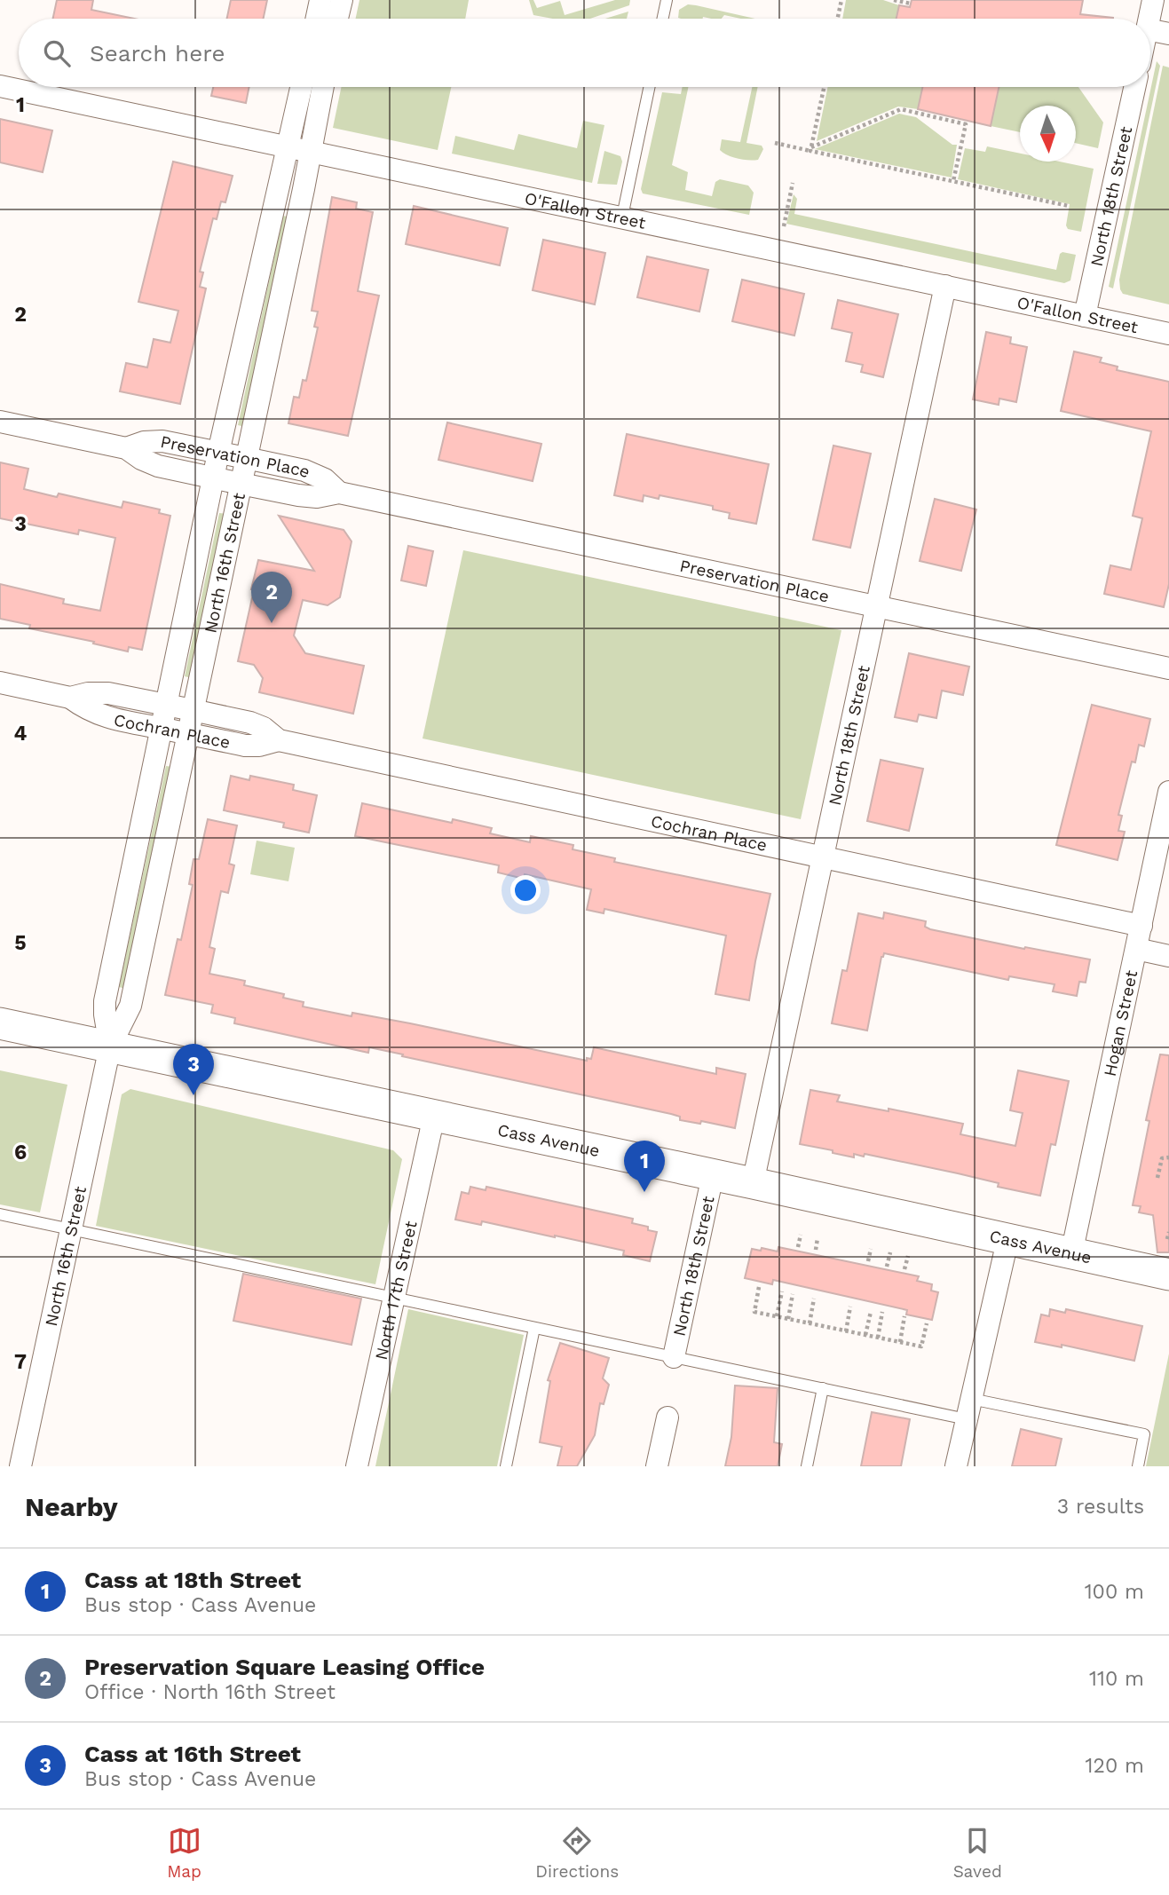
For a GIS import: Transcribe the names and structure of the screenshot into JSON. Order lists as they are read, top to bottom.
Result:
{
  "streets": {
    "main road": ["Cass Avenue"],
    "street": [
      "North 18th Street",
      "O'Fallon Street",
      "Preservation Place",
      "North 16th Street",
      "Cochran Place",
      "Hogan Street",
      "North 17th Street"
    ]
  },
  "crossings": [
    ["North 18th Street", "O'Fallon Street"],
    ["North 18th Street", "Preservation Place"],
    ["North 18th Street", "Cochran Place"],
    ["North 18th Street", "Cass Avenue"],
    ["O'Fallon Street", "North 16th Street"],
    ["Preservation Place", "North 16th Street"],
    ["North 16th Street", "Cochran Place"],
    ["North 16th Street", "Cass Avenue"],
    ["Cochran Place", "Hogan Street"],
    ["Hogan Street", "Cass Avenue"],
    ["Cass Avenue", "North 17th Street"]
  ],
  "north": "bottom",
  "page": {
    "search": "Search here",
    "pins": ["2", "3", "1"],
    "heading": ["Nearby", "3 results"],
    "list": [
      {
        "mark": "1",
        "name": "Cass at 18th Street",
        "note": "Bus stop · Cass Avenue",
        "value": "100 m"
      },
      {
        "mark": "2",
        "name": "Preservation Square Leasing Office",
        "note": "Office · North 16th Street",
        "value": "110 m"
      },
      {
        "mark": "3",
        "name": "Cass at 16th Street",
        "note": "Bus stop · Cass Avenue",
        "value": "120 m"
      }
    ],
    "nav": ["Map", "Directions", "Saved"]
  },
  "grid": {
    "rows": [
      "1",
      "2",
      "3",
      "4",
      "5",
      "6",
      "7"
    ]
  }
}
